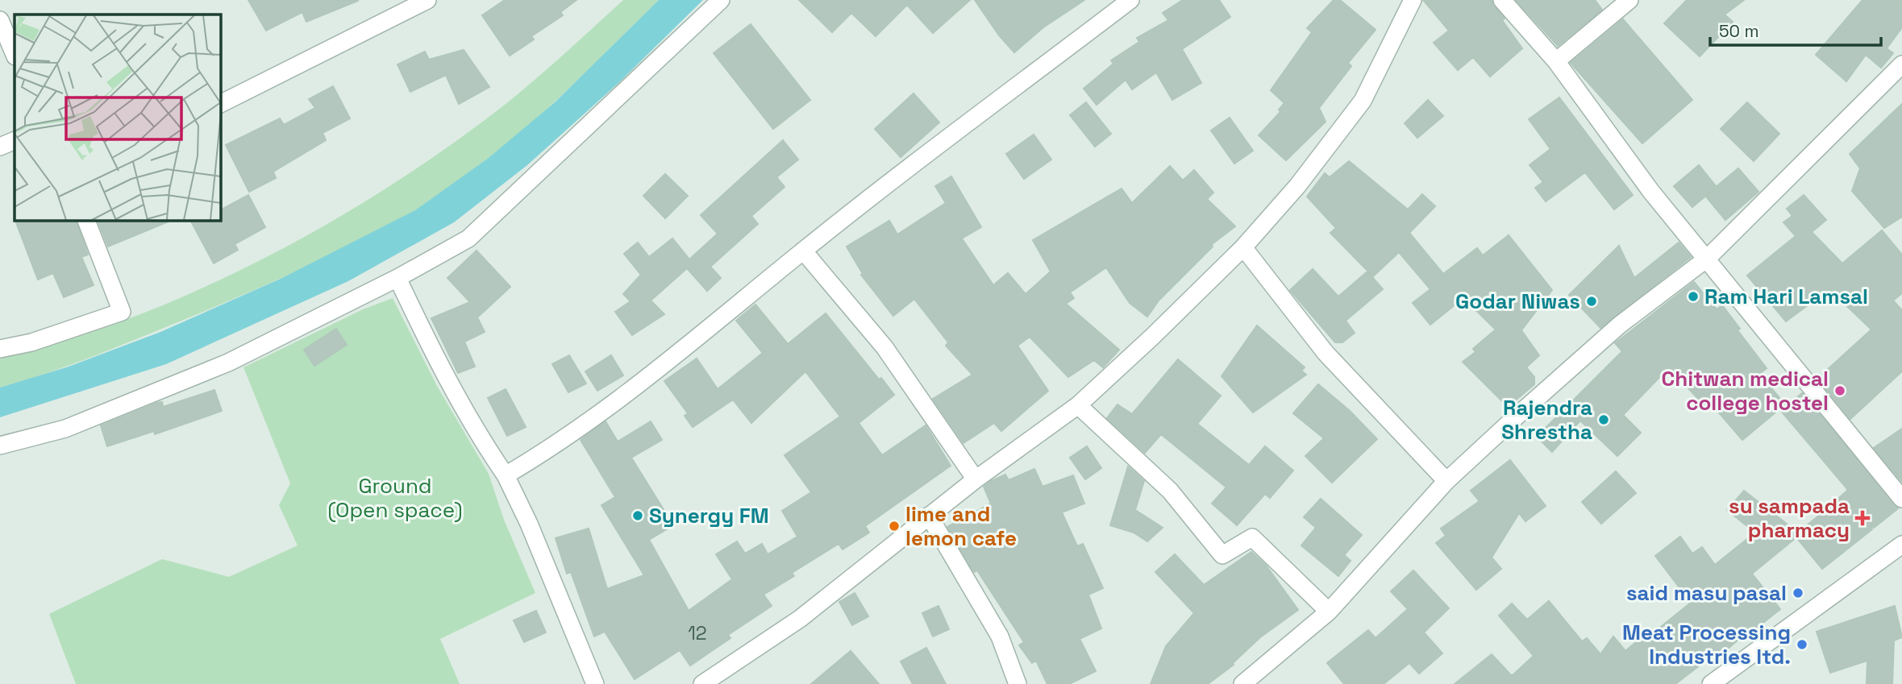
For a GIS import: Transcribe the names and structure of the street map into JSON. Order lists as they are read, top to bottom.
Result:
{
  "parks": ["Ground (Open space)"],
  "places": {
    "other": [
      "Ram Hari Lamsal",
      "Godar Niwas",
      "Chitwan medical college hostel",
      "Rajendra Shrestha",
      "Synergy FM",
      "lime and lemon cafe",
      "said masu pasal",
      "Meat Processing Industries ltd."
    ],
    "health": ["su sampada pharmacy"]
  },
  "house_numbers": ["12"],
  "scale_bar": "50 m"
}
